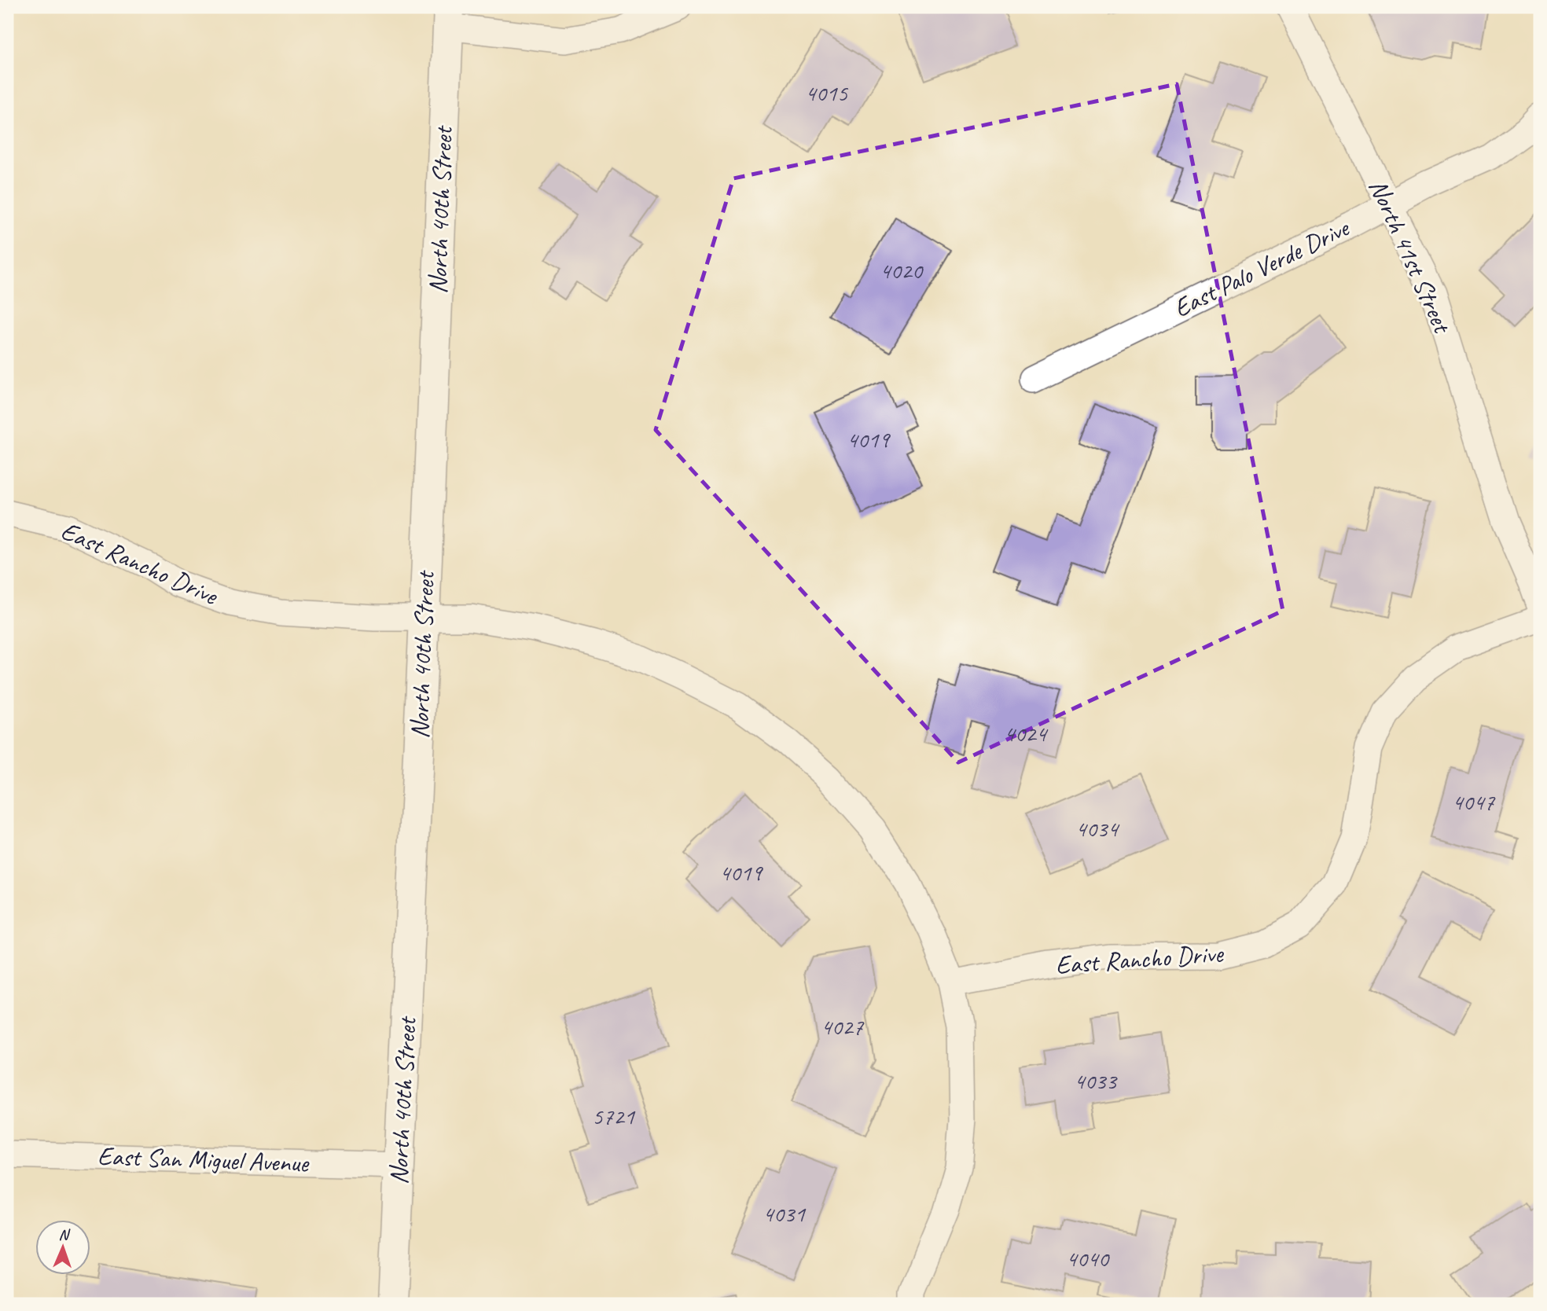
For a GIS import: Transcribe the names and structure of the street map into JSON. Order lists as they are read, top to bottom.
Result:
{
  "streets": {
    "street": [
      "North 40th Street",
      "North 41st Street",
      "East Palo Verde Drive",
      "East Rancho Drive",
      "East San Miguel Avenue"
    ]
  },
  "crossings": [
    ["North 40th Street", "East Rancho Drive"],
    ["North 40th Street", "East San Miguel Avenue"],
    ["North 41st Street", "East Palo Verde Drive"]
  ],
  "house_numbers": [
    "4015",
    "4020",
    "4019",
    "4024",
    "4047",
    "4034",
    "4019",
    "4027",
    "4033",
    "5721",
    "4031",
    "4040"
  ],
  "north": "top"
}
